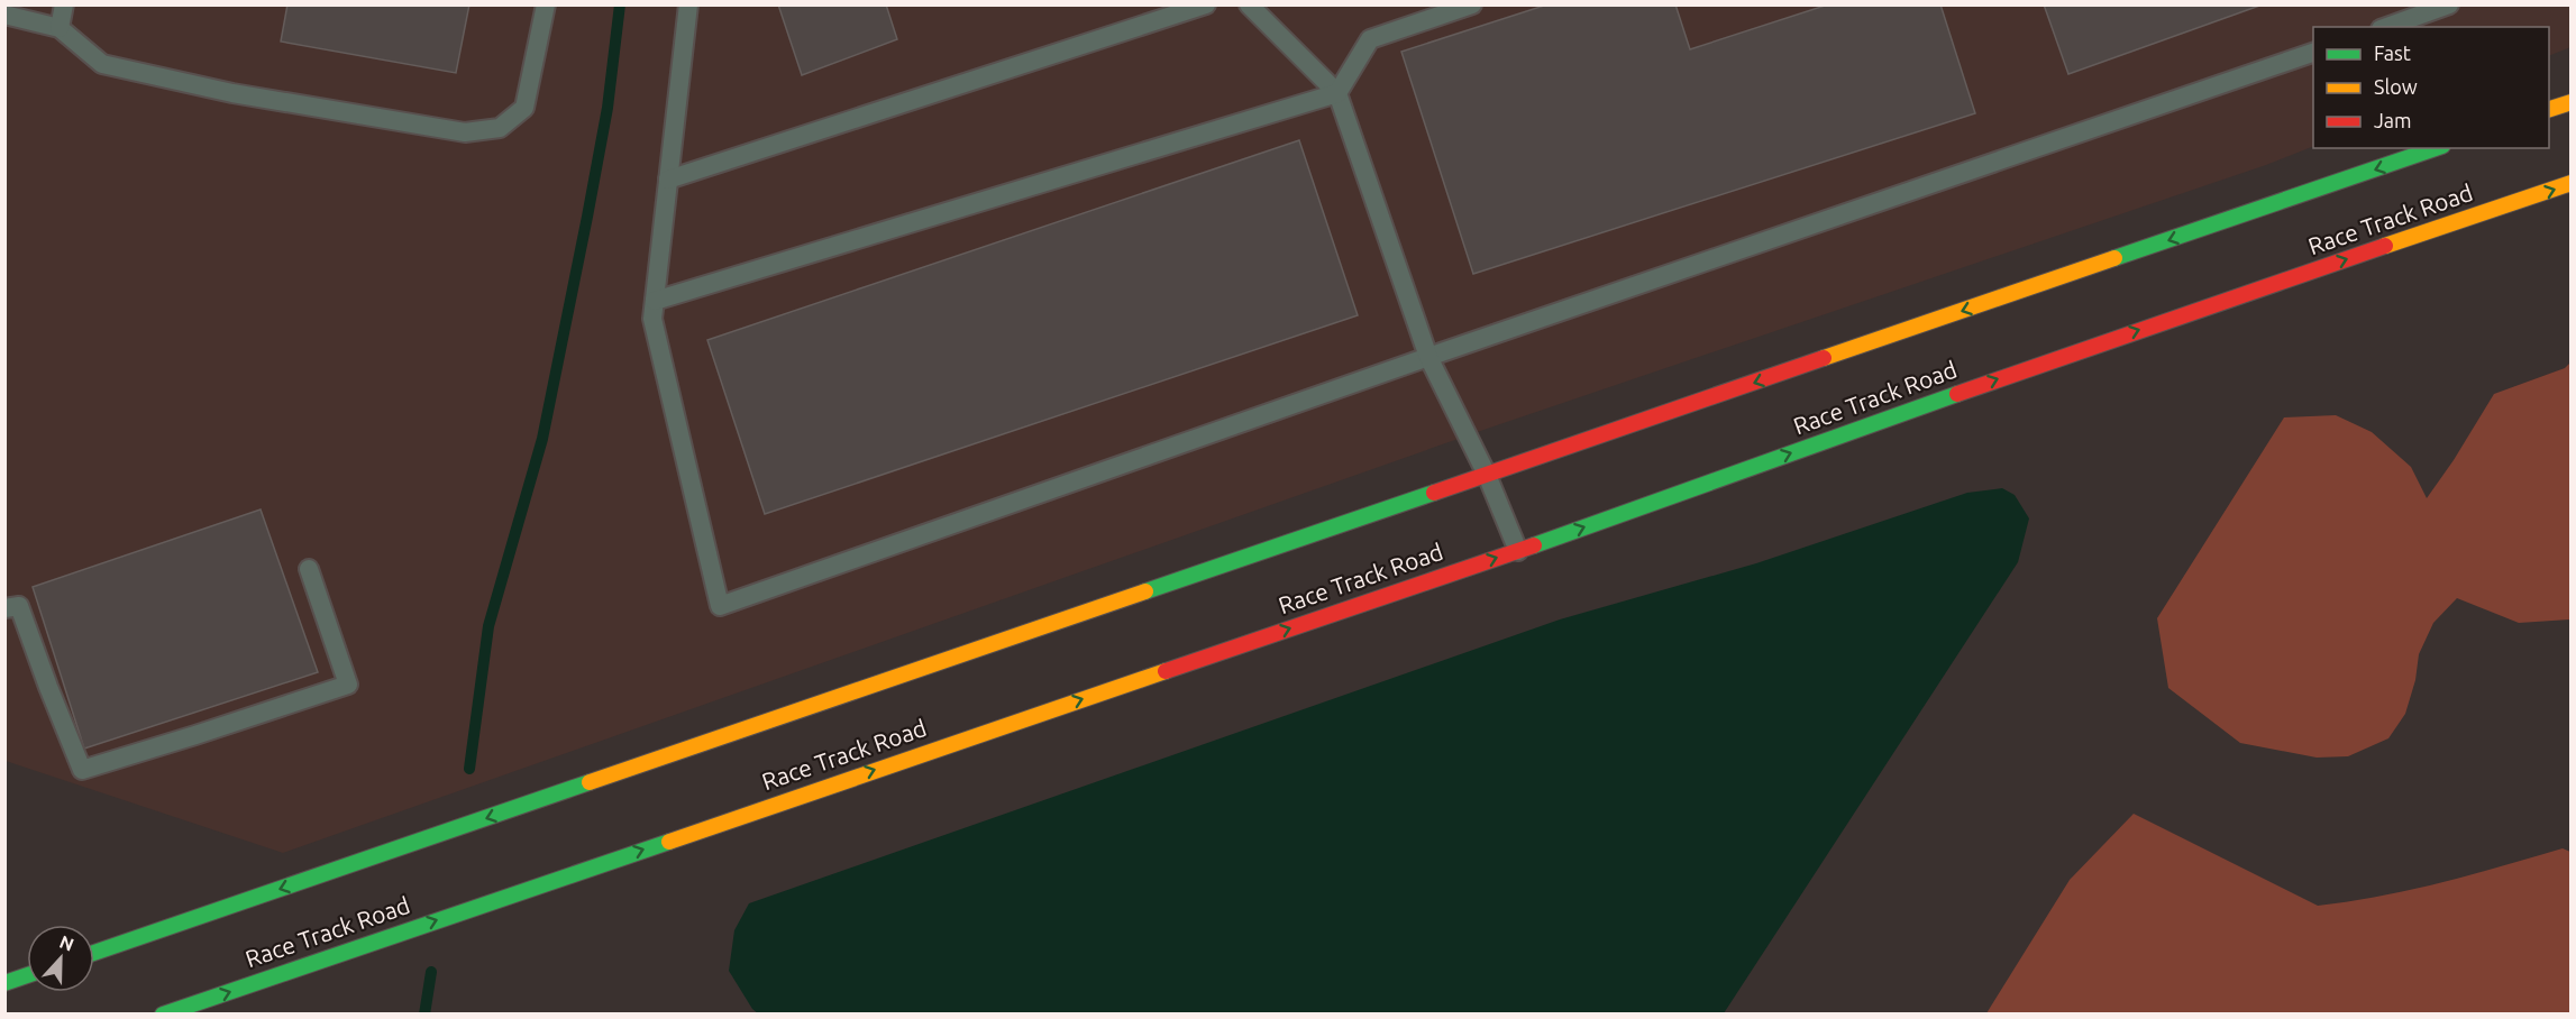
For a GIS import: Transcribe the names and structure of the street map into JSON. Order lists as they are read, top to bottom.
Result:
{
  "streets": {
    "main road": ["Race Track Road"]
  },
  "legend": ["Fast", "Slow", "Jam"],
  "north": "top"
}
